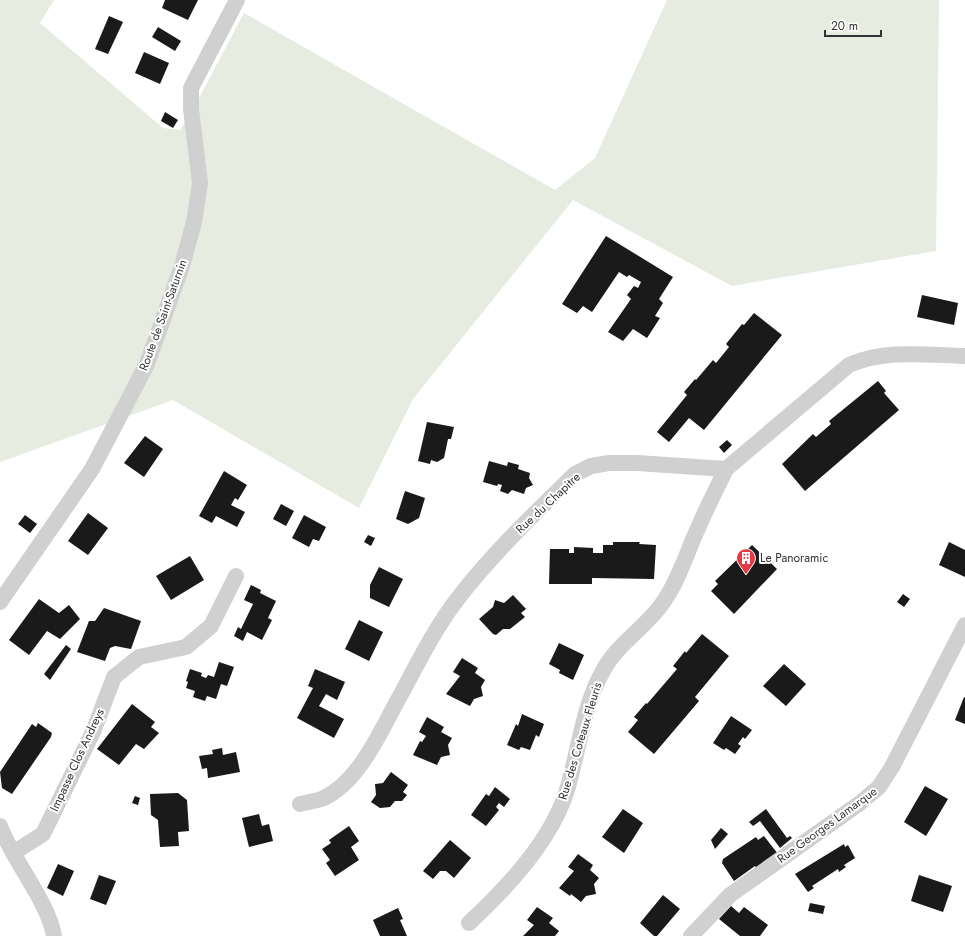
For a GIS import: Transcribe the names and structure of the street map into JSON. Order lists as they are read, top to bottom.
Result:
{
  "streets": {
    "street": [
      "Route de Saint-Saturnin",
      "Rue du Chapitre",
      "Rue des Coteaux Fleuris",
      "Impasse Clos Andreys",
      "Rue Georges Lamarque"
    ]
  },
  "crossings": [
    ["Rue du Chapitre", "Rue des Coteaux Fleuris"]
  ],
  "places": {
    "building": ["Le Panoramic"]
  },
  "scale_bar": "20 m"
}
